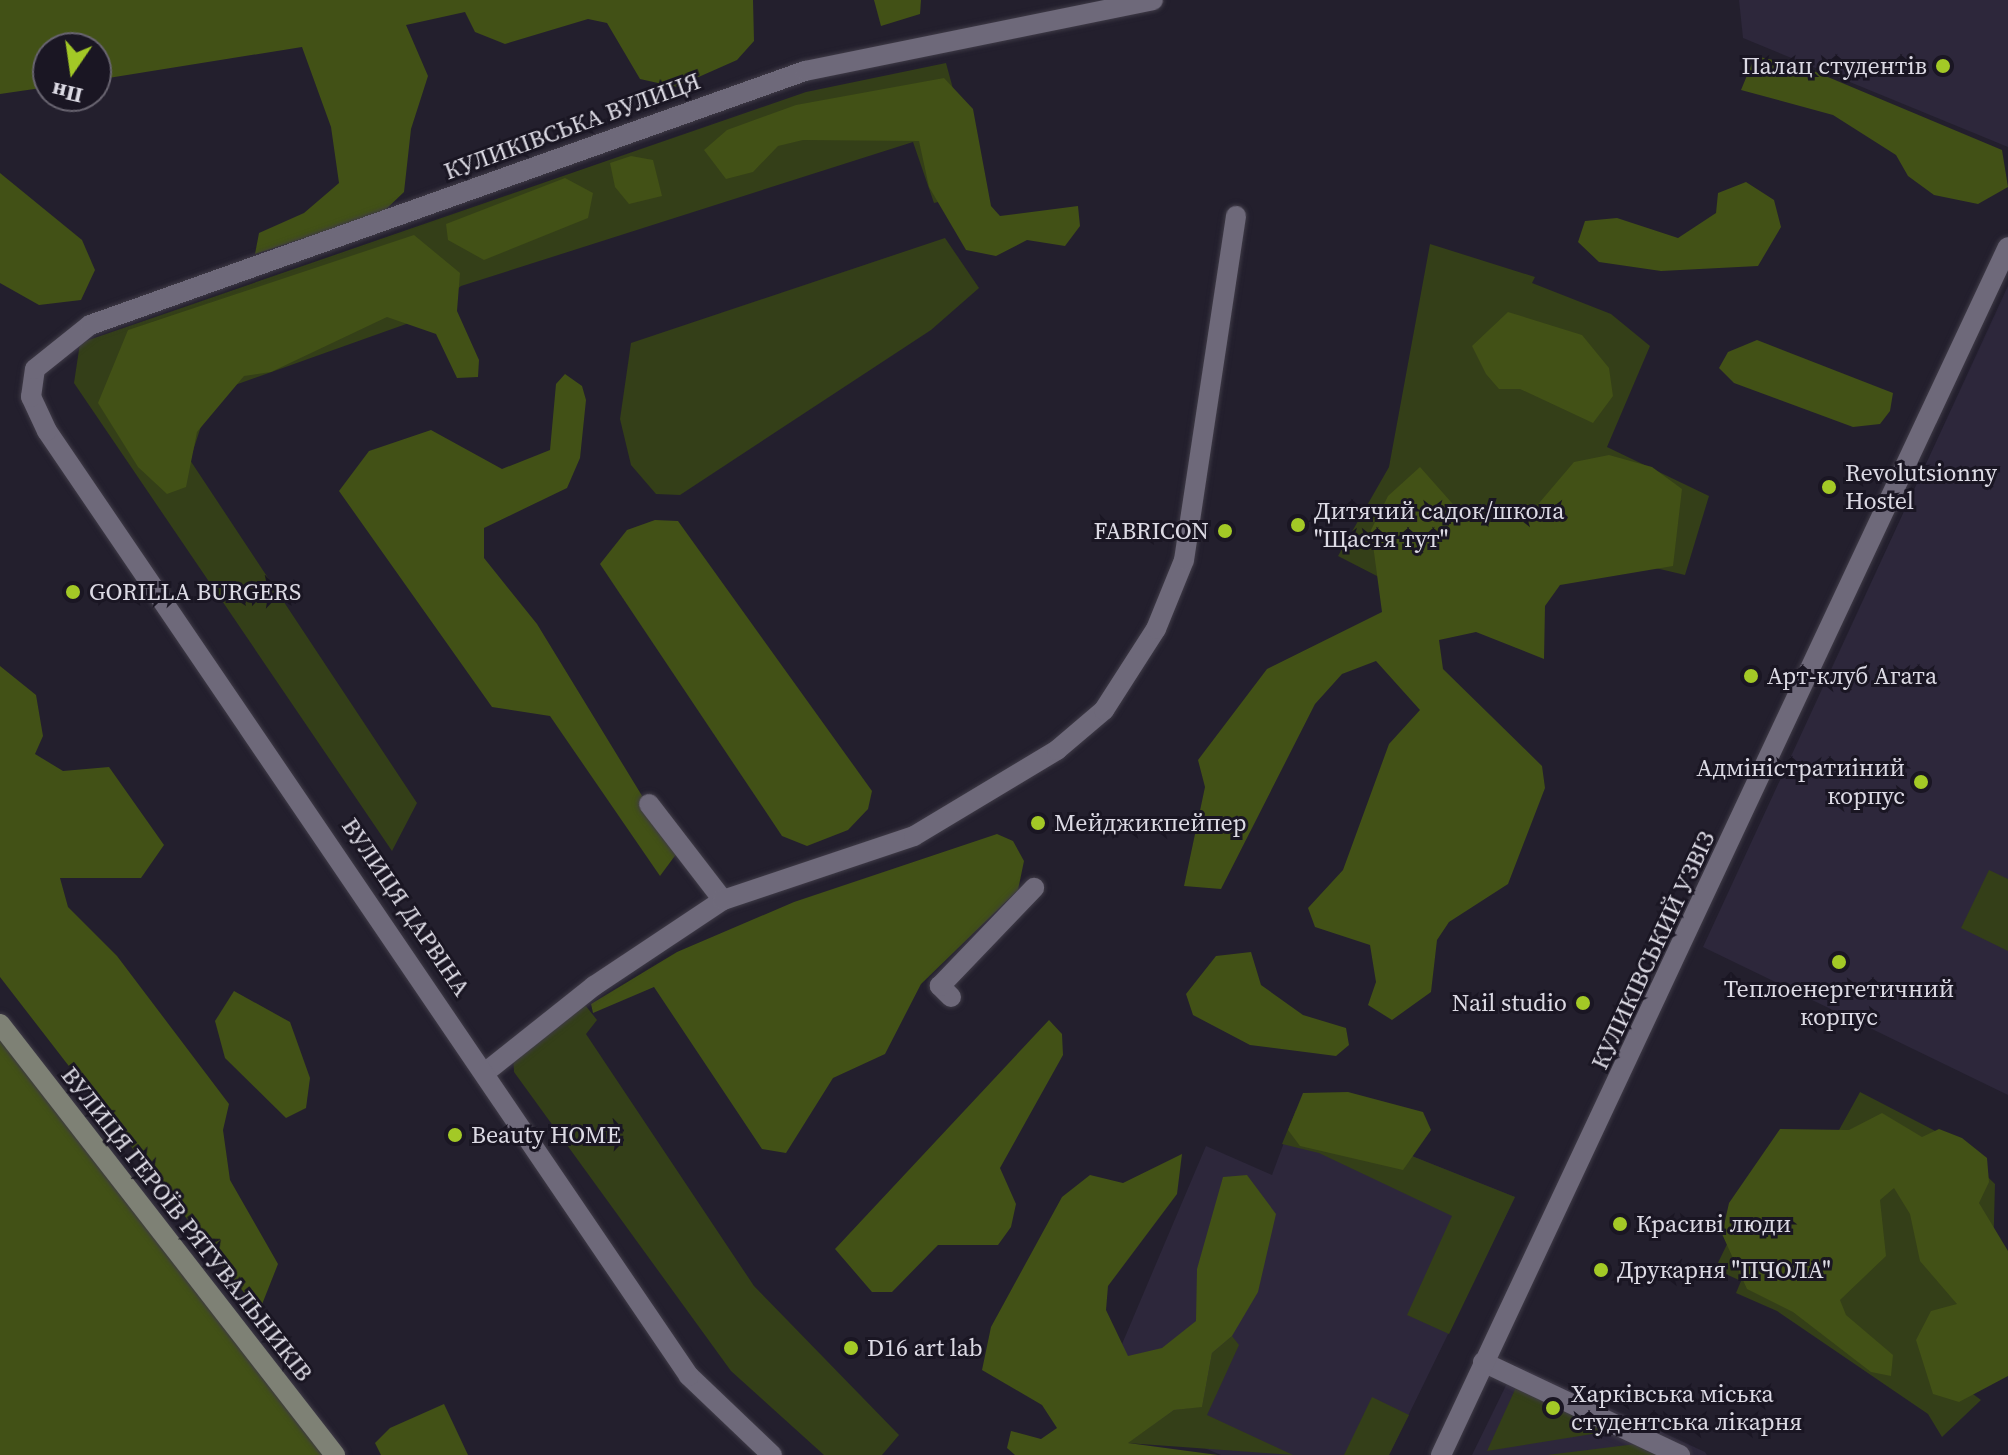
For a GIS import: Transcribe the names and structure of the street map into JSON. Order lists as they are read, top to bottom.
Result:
{
  "streets": {
    "street": [
      "КУЛИКІВСЬКА ВУЛИЦЯ",
      "ВУЛИЦЯ ДАРВІНА",
      "КУЛИКІВСЬКИЙ УЗВІЗ",
      "ВУЛИЦЯ ГЕРОЇВ РЯТУВАЛЬНИКІВ"
    ]
  },
  "crossings": [
    ["КУЛИКІВСЬКА ВУЛИЦЯ", "ВУЛИЦЯ ДАРВІНА"]
  ],
  "places": [
    "Палац студентів",
    "Revolutsionny Hostel",
    "Дитячий садок/школа \"Щастя тут\"",
    "FABRICON",
    "GORILLA BURGERS",
    "Арт-клуб Агата",
    "Адміністратиіний корпус",
    "Мейджикпейпер",
    "Теплоенергетичний корпус",
    "Nail studio",
    "Beauty HOME",
    "Красиві люди",
    "Друкарня \"ПЧОЛА\"",
    "D16 art lab",
    "Харківська міська студентська лікарня"
  ],
  "north": "bottom"
}
